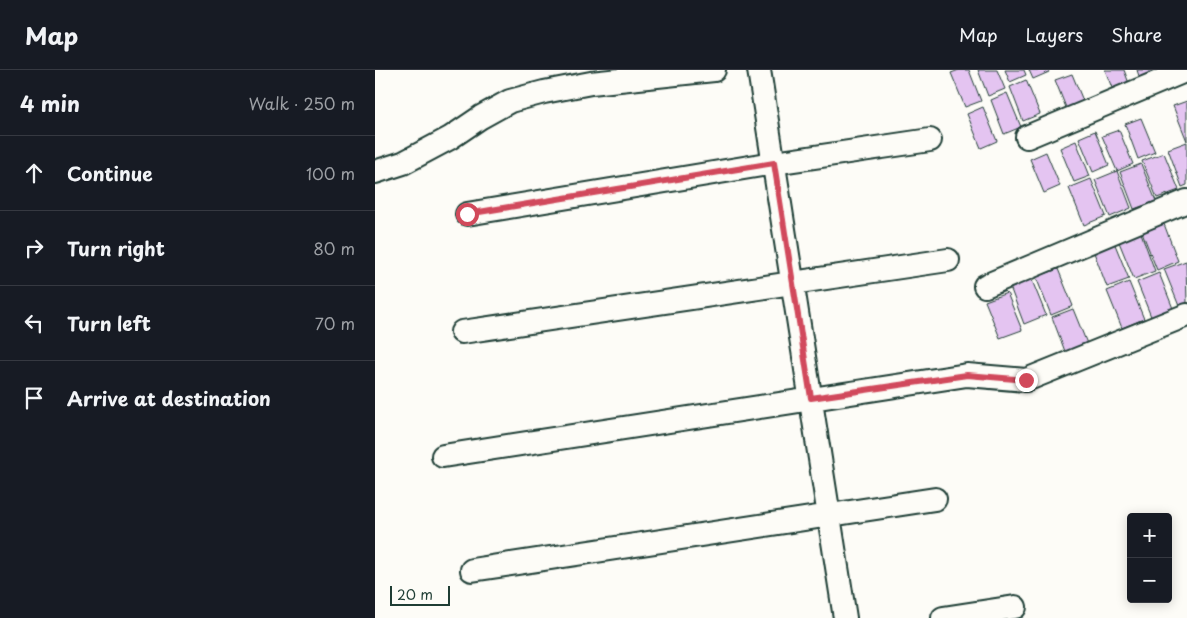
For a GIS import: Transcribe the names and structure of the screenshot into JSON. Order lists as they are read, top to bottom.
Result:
{
  "scale_bar": "20 m",
  "page": {
    "header": "Map",
    "nav": ["Map", "Layers", "Share"],
    "heading": ["4 min", "Walk · 250 m"],
    "list": [
      ["Continue", "100 m"],
      ["Turn right", "80 m"],
      ["Turn left", "70 m"],
      "Arrive at destination"
    ],
    "map_buttons": ["+", "−"],
    "scale": "20 m"
  }
}
